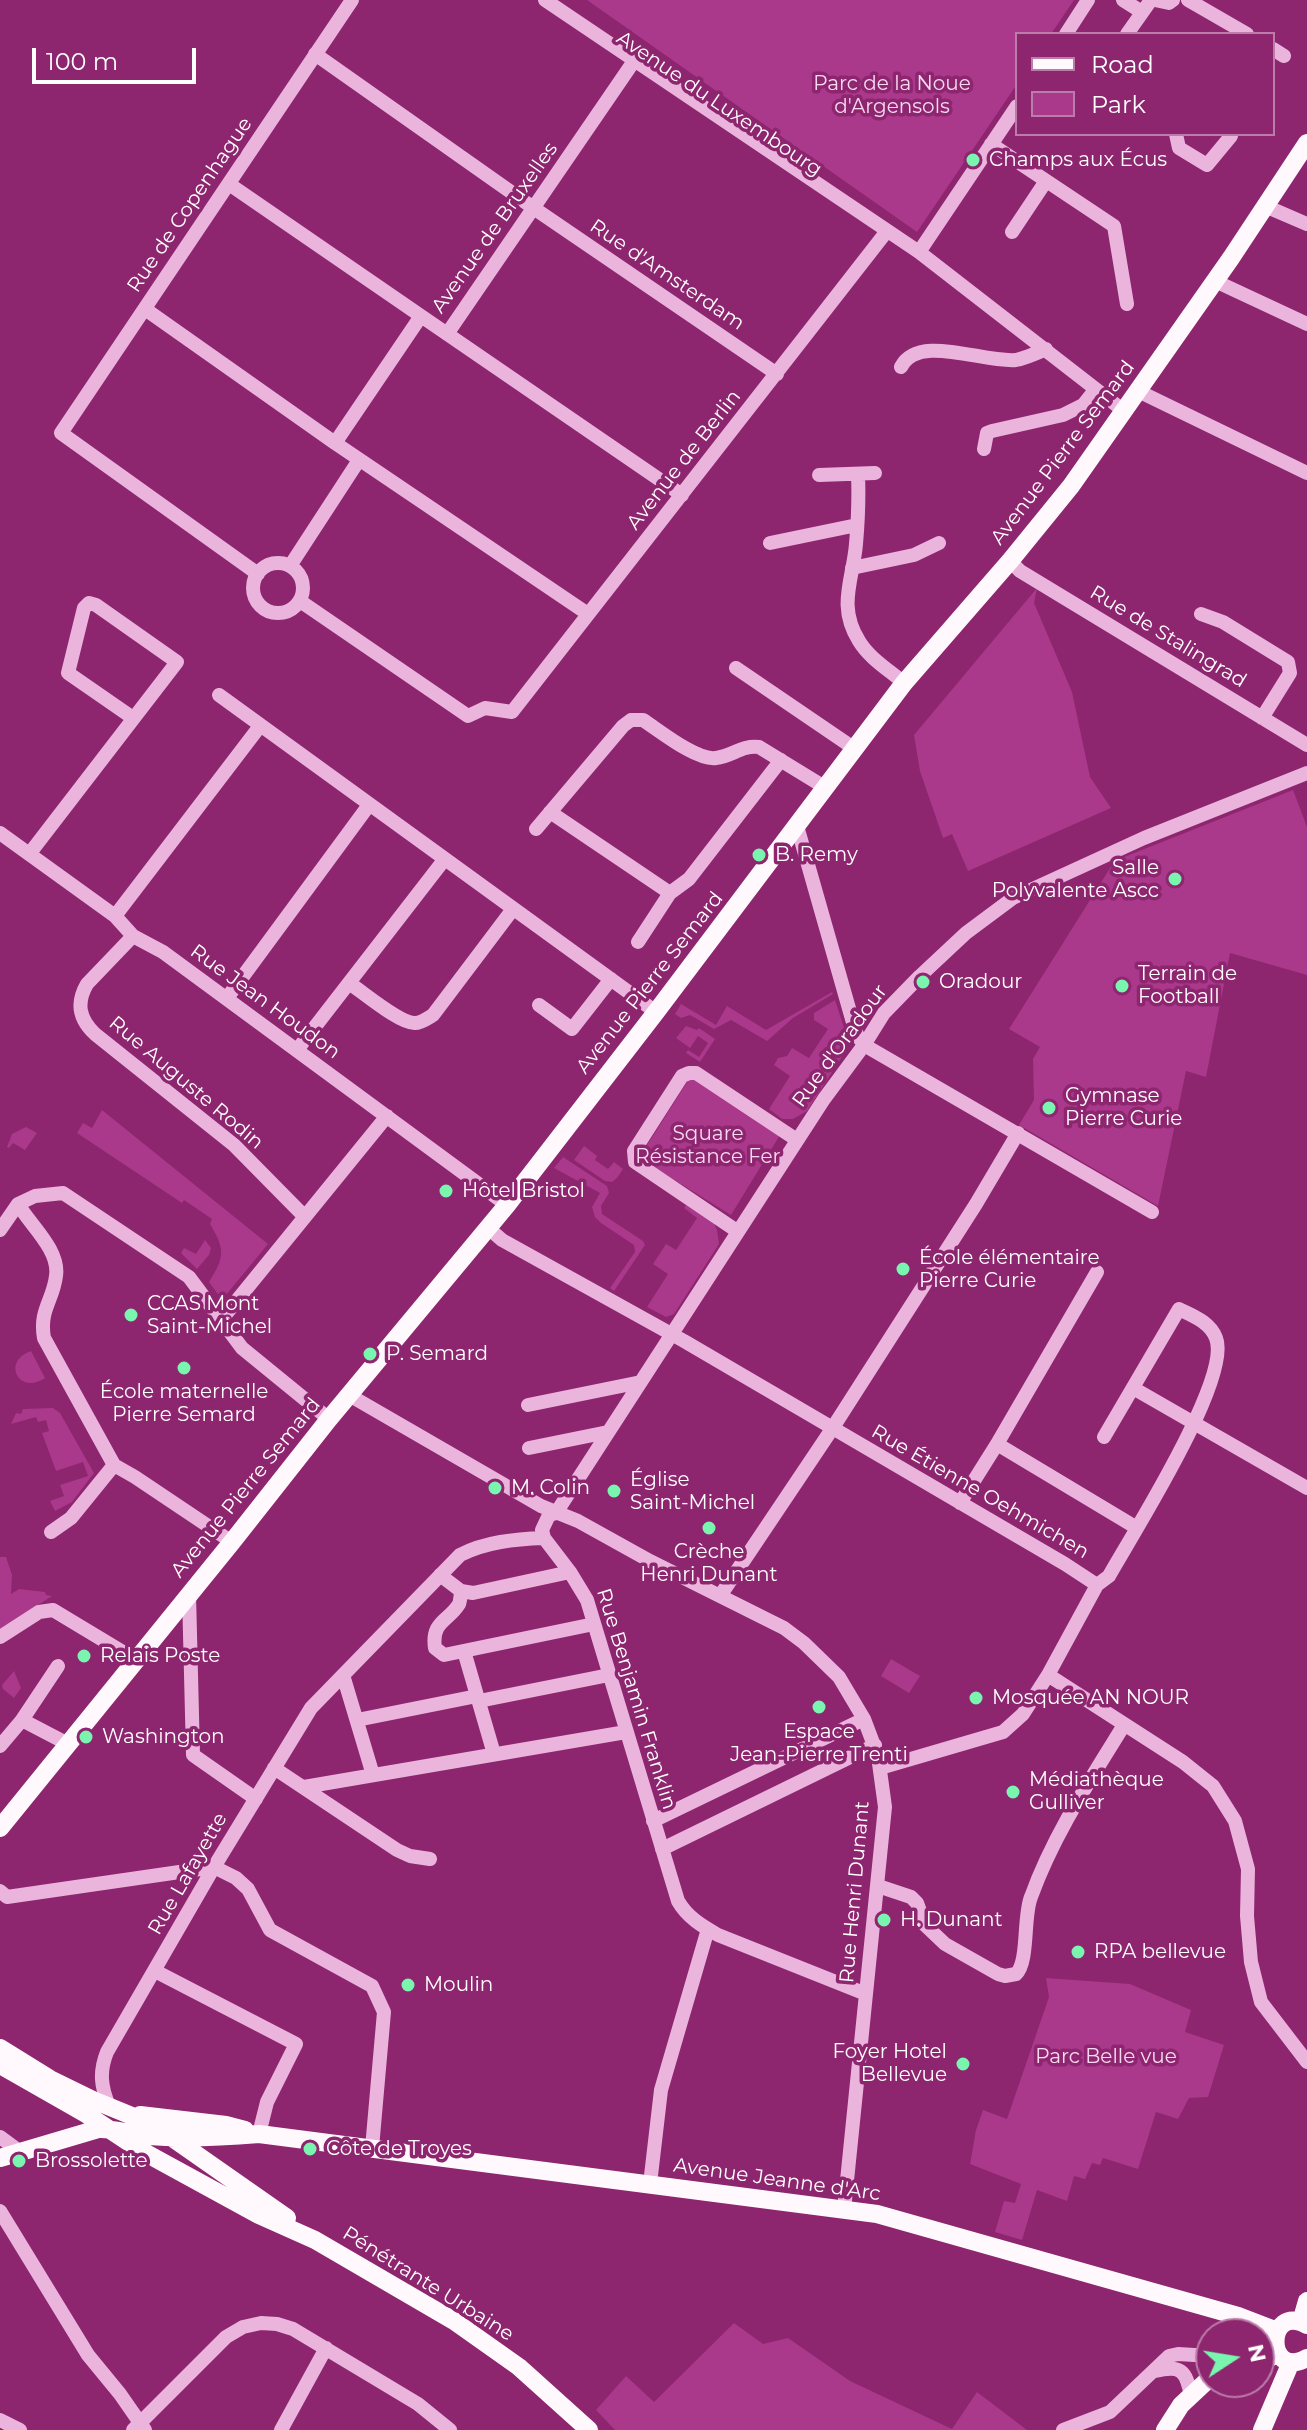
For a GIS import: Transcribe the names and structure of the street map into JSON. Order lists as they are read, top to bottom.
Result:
{
  "streets": {
    "main road": ["Avenue Pierre Semard", "Avenue Jeanne d'Arc", "Pénétrante Urbaine"],
    "street": [
      "Avenue du Luxembourg",
      "Rue de Copenhague",
      "Avenue de Bruxelles",
      "Rue d'Amsterdam",
      "Avenue de Berlin",
      "Rue de Stalingrad",
      "Rue Jean Houdon",
      "Rue d'Oradour",
      "Rue Auguste Rodin",
      "Rue Étienne Oehmichen",
      "Rue Benjamin Franklin",
      "Rue Lafayette",
      "Rue Henri Dunant"
    ]
  },
  "crossings": [
    ["Avenue du Luxembourg", "Avenue de Bruxelles"],
    ["Avenue du Luxembourg", "Avenue Pierre Semard"],
    ["Avenue du Luxembourg", "Avenue de Berlin"],
    ["Rue de Copenhague", "Rue d'Amsterdam"],
    ["Rue de Copenhague", "Avenue de Berlin"],
    ["Avenue de Bruxelles", "Rue d'Amsterdam"],
    ["Rue d'Amsterdam", "Avenue de Berlin"],
    ["Avenue Pierre Semard", "Rue de Stalingrad"],
    ["Avenue Pierre Semard", "Rue Jean Houdon"],
    ["Avenue Pierre Semard", "Rue Étienne Oehmichen"],
    ["Avenue Pierre Semard", "Rue Henri Dunant"],
    ["Rue Jean Houdon", "Rue Auguste Rodin"],
    ["Rue d'Oradour", "Rue Étienne Oehmichen"],
    ["Rue d'Oradour", "Rue Henri Dunant"],
    ["Rue Étienne Oehmichen", "Rue Henri Dunant"],
    ["Rue Benjamin Franklin", "Rue Lafayette"],
    ["Rue Benjamin Franklin", "Rue Henri Dunant"],
    ["Rue Henri Dunant", "Avenue Jeanne d'Arc"]
  ],
  "parks": ["Parc de la Noue d'Argensols", "Square Résistance Fer", "Parc Belle vue"],
  "places": [
    "Champs aux Écus",
    "B. Remy",
    "Salle Polyvalente Ascc",
    "Oradour",
    "Terrain de Football",
    "Gymnase Pierre Curie",
    "Hôtel Bristol",
    "École élémentaire Pierre Curie",
    "CCAS Mont Saint-Michel",
    "P. Semard",
    "École maternelle Pierre Semard",
    "M. Colin",
    "Église Saint-Michel",
    "Crèche Henri Dunant",
    "Relais Poste",
    "Mosquée AN NOUR",
    "Espace Jean-Pierre Trenti",
    "Washington",
    "Médiathèque Gulliver",
    "H. Dunant",
    "RPA bellevue",
    "Moulin",
    "Foyer Hotel Bellevue",
    "Côte de Troyes",
    "Brossolette"
  ],
  "legend": ["Road", "Park"],
  "scale_bar": "100 m",
  "north": "right"
}
